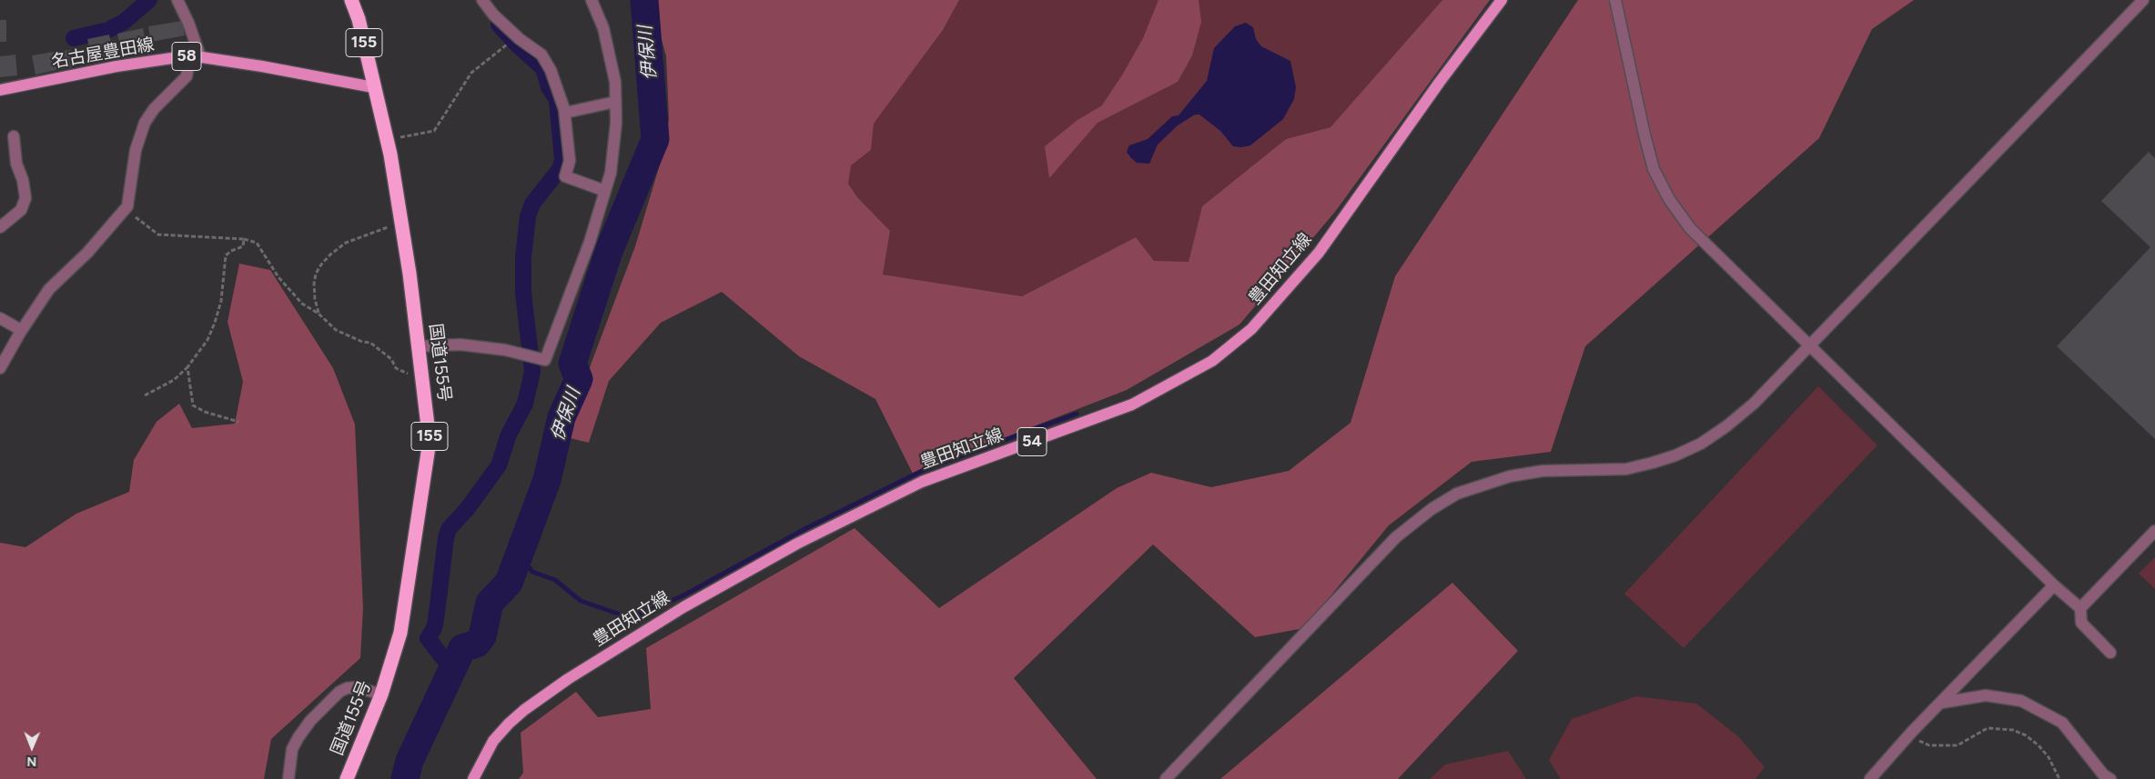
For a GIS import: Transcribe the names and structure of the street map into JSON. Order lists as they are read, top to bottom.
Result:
{
  "streets": {
    "highway": ["155", "国道155号"],
    "main road": [
      "名古屋豊田線",
      "58",
      "豊田知立線",
      "54"
    ]
  },
  "crossings": [
    ["名古屋豊田線", "国道155号"]
  ],
  "water": ["伊保川"],
  "north": "bottom"
}
